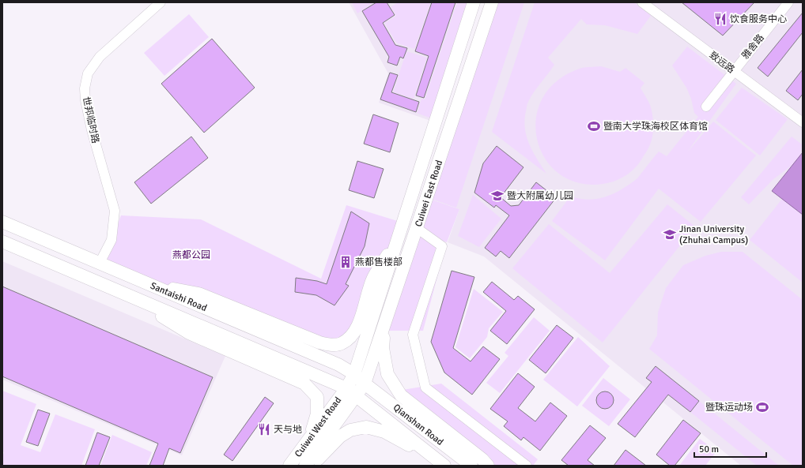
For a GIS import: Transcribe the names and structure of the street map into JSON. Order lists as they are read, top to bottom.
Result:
{
  "streets": {
    "main road": [
      "Cuiwei East Road",
      "Santaishi Road",
      "Qianshan Road",
      "Cuiwei West Road"
    ],
    "street": ["雅舍路", "致远路", "世邦临时路"]
  },
  "crossings": [
    ["雅舍路", "致远路"],
    ["世邦临时路", "Santaishi Road"],
    ["Cuiwei East Road", "Santaishi Road"],
    ["Cuiwei East Road", "Qianshan Road"],
    ["Cuiwei East Road", "Cuiwei West Road"],
    ["Santaishi Road", "Qianshan Road"],
    ["Santaishi Road", "Cuiwei West Road"],
    ["Qianshan Road", "Cuiwei West Road"]
  ],
  "parks": ["燕都公园"],
  "places": {
    "restaurant": ["饮食服务中心", "天与地"],
    "sports": ["暨南大学珠海校区体育馆", "暨珠运动场"],
    "school or university": ["暨大附属幼儿园", "Jinan University (Zhuhai Campus)"],
    "building": ["燕都售楼部"]
  },
  "scale_bar": "50 m"
}
